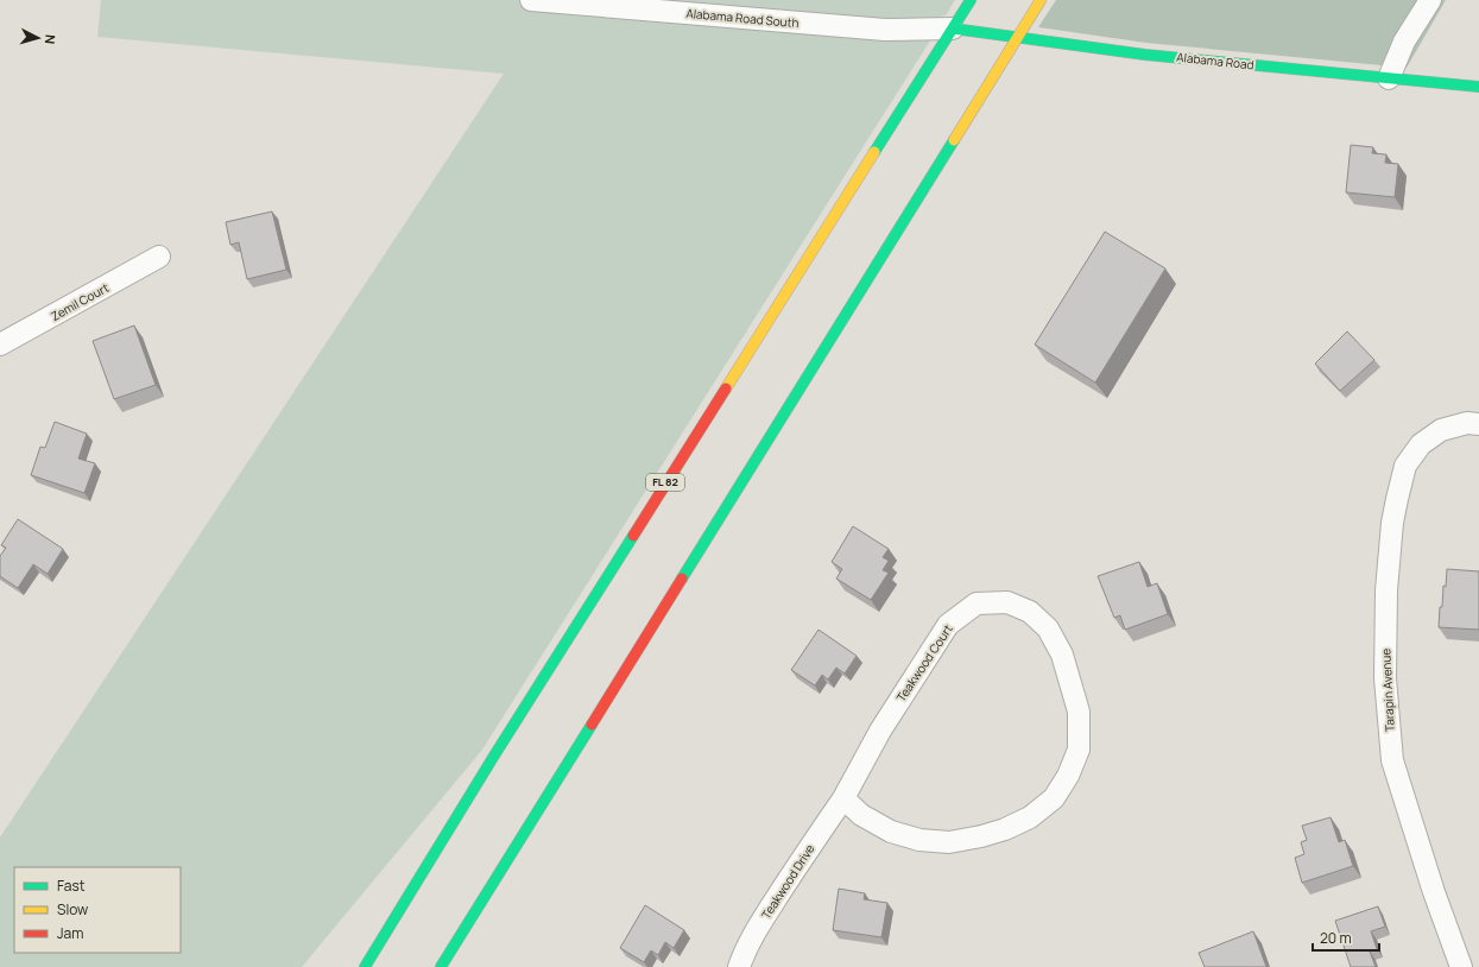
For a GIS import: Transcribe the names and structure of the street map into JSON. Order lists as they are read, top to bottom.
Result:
{
  "streets": {
    "main road": ["Alabama Road", "FL 82"],
    "street": [
      "Alabama Road South",
      "Zemil Court",
      "Teakwood Court",
      "Tarapin Avenue",
      "Teakwood Drive"
    ]
  },
  "crossings": [
    ["Alabama Road South", "Alabama Road"],
    ["Alabama Road South", "FL 82"],
    ["Alabama Road", "FL 82"],
    ["Teakwood Court", "Teakwood Drive"]
  ],
  "legend": ["Fast", "Slow", "Jam"],
  "scale_bar": "20 m",
  "north": "right"
}
